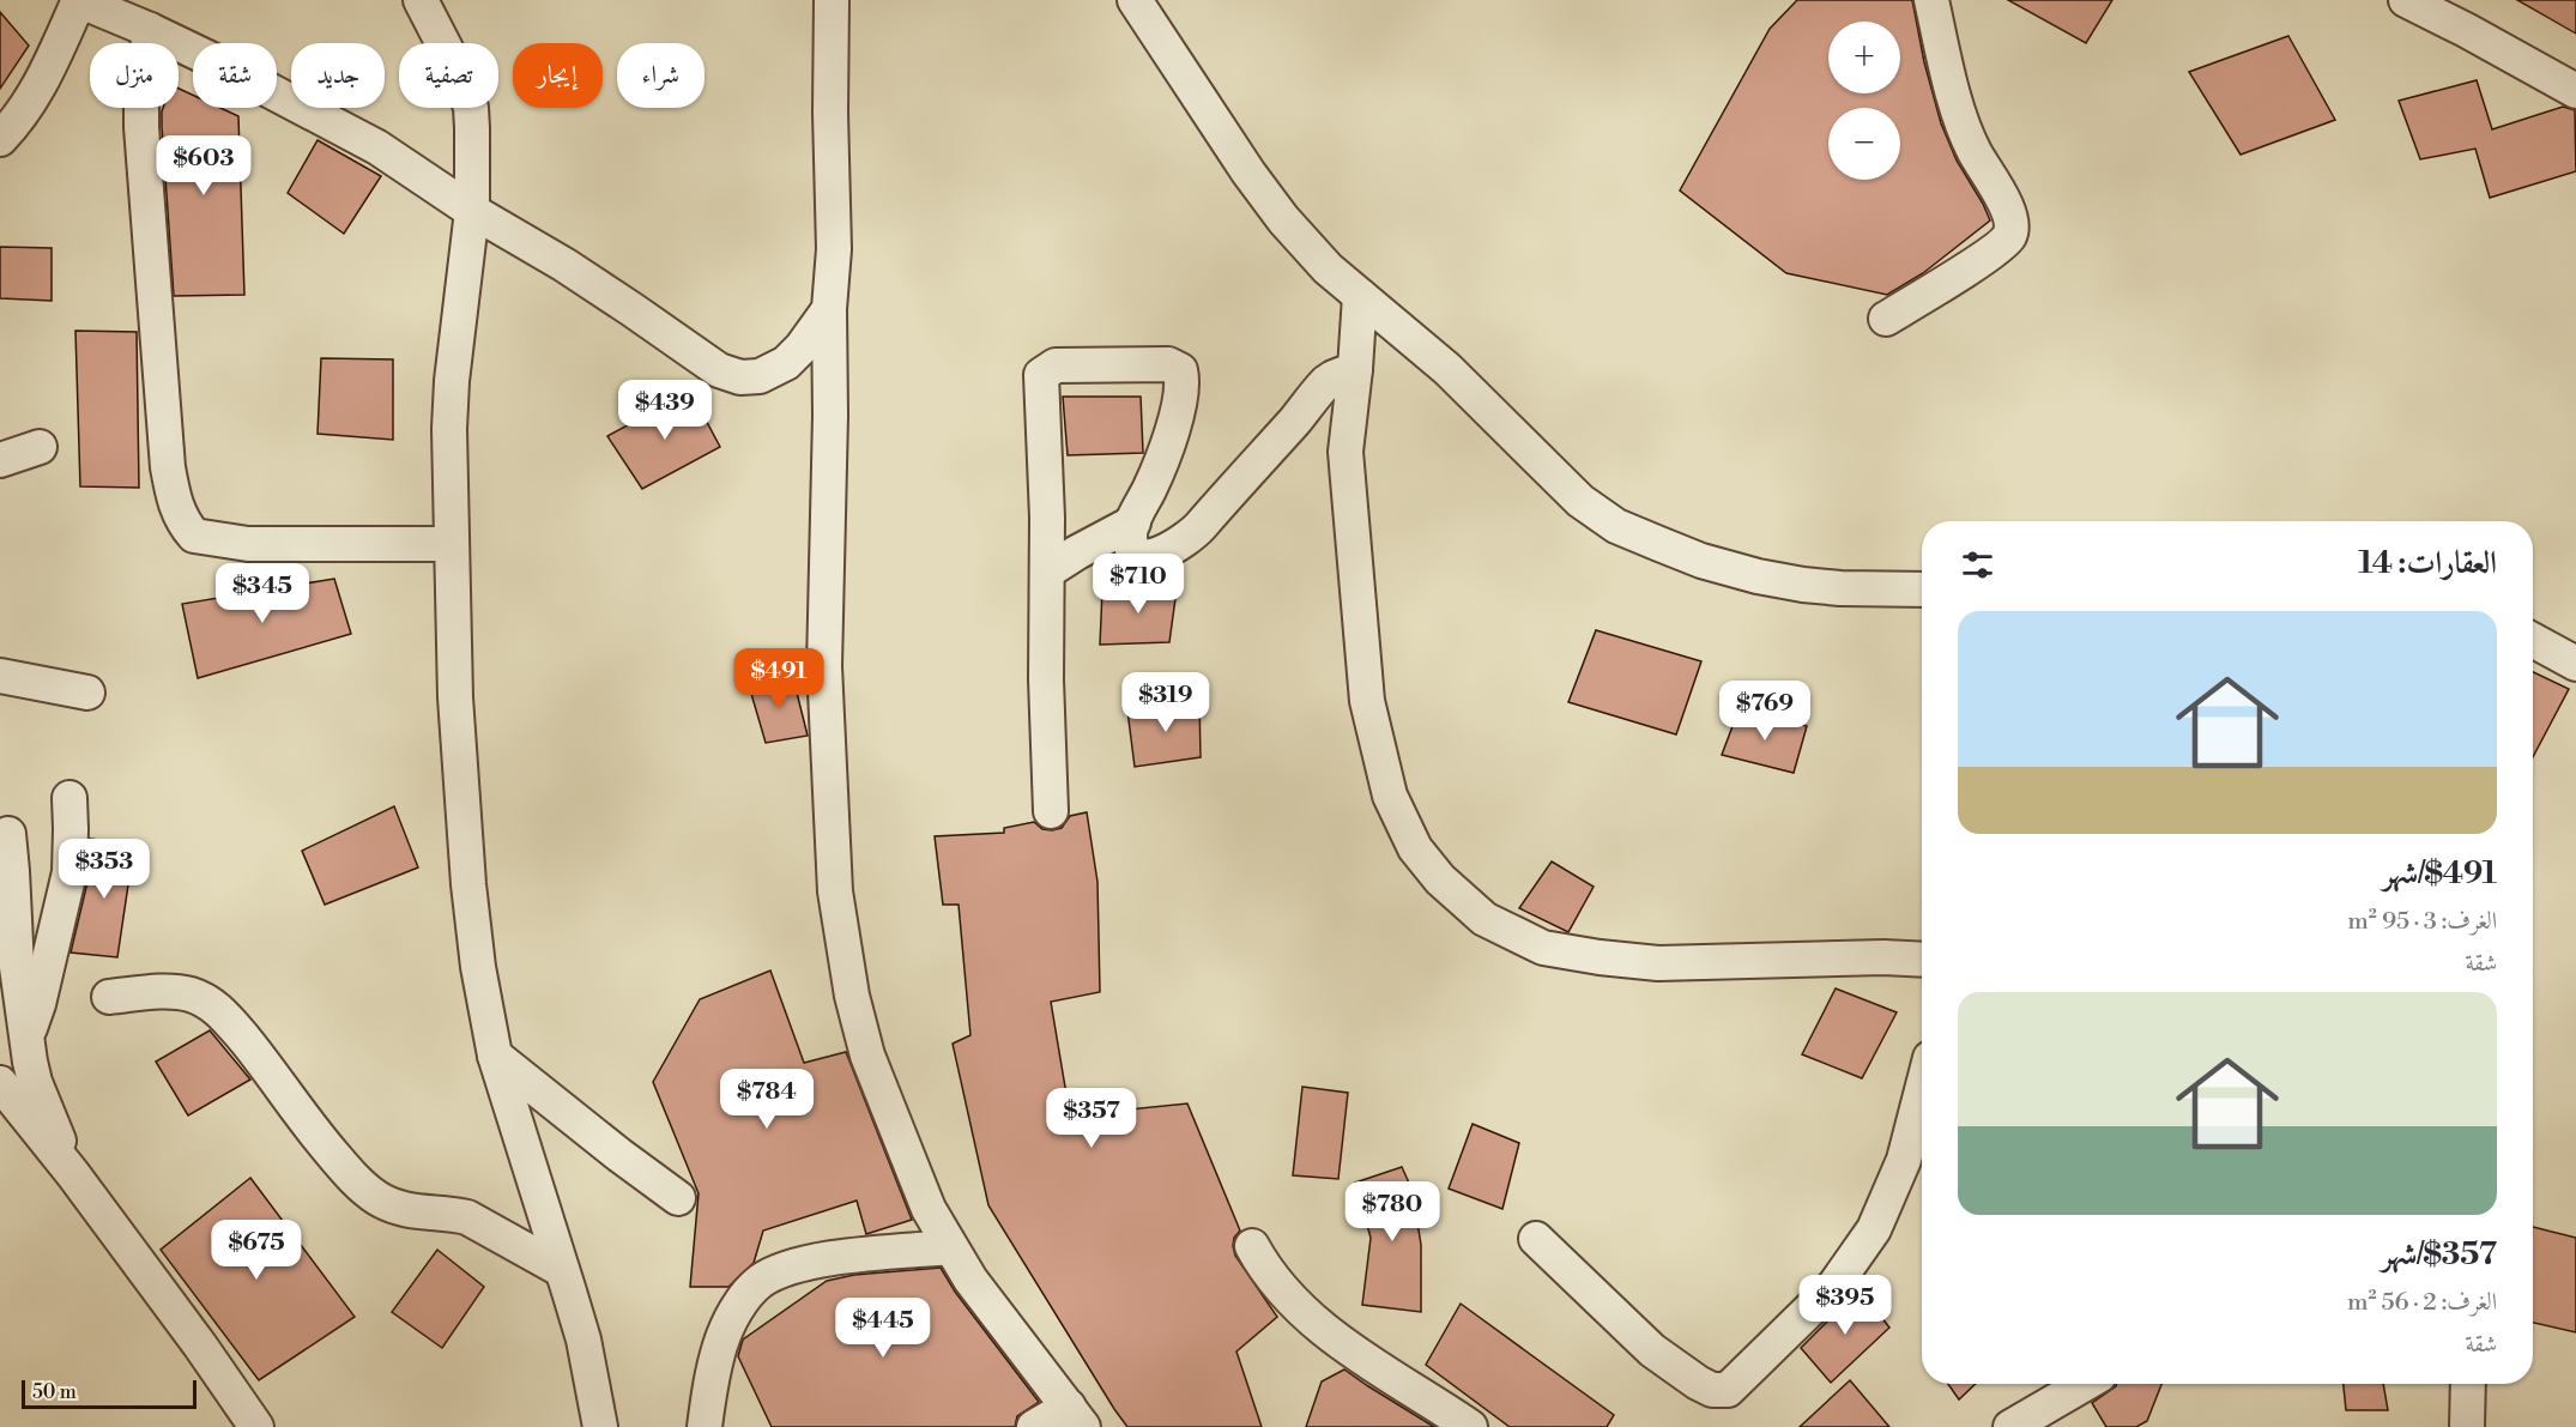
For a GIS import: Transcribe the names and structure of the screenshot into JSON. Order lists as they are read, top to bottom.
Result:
{
  "scale_bar": "50 m",
  "page": {
    "map_buttons": ["+", "−"],
    "chip": [
      "شراء",
      "إيجار",
      "تصفية",
      "جديد",
      "شقة",
      "منزل"
    ],
    "price": [
      "$603",
      "$439",
      "$710",
      "$345",
      "$491",
      "$319",
      "$769",
      "$353",
      "$784",
      "$357",
      "$780",
      "$675",
      "$395",
      "$445"
    ],
    "heading": "العقارات: 14",
    "list": [
      {
        "name": "$491/شهر",
        "note": "الغرف: 3 · 95 m² · شقة"
      },
      {
        "name": "$357/شهر",
        "note": "الغرف: 2 · 56 m² · شقة"
      }
    ],
    "scale": "50 m"
  }
}
